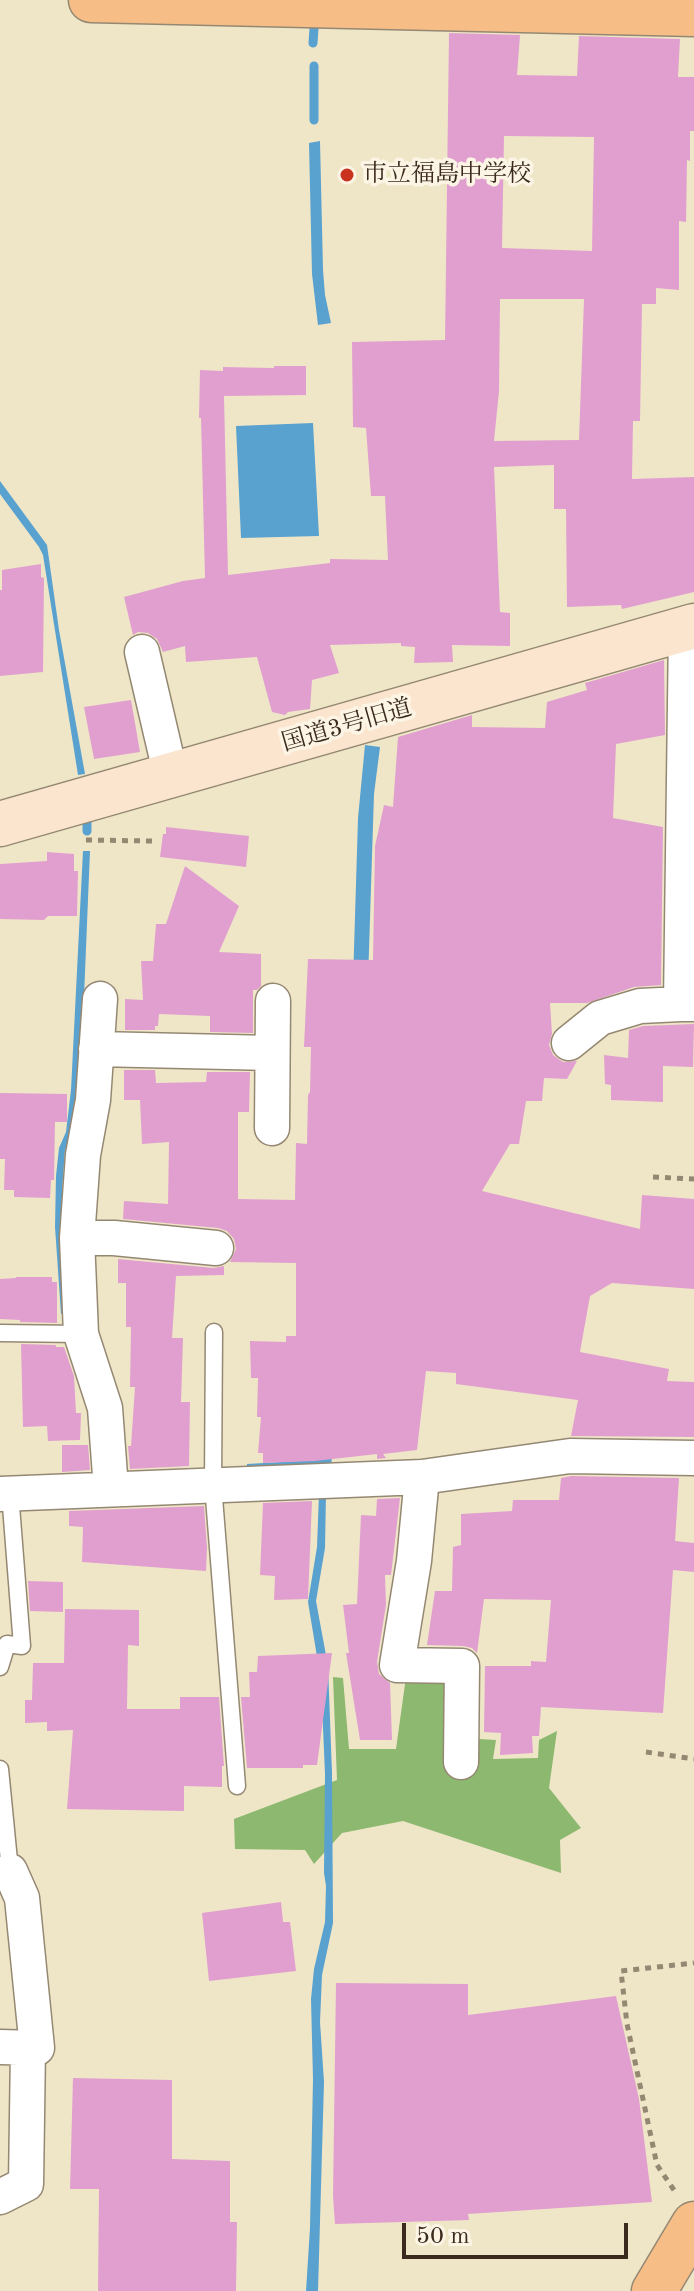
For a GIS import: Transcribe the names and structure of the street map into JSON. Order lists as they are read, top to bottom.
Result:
{
  "streets": {
    "street": ["国道3号旧道"]
  },
  "places": ["市立福島中学校"],
  "scale_bar": "50 m"
}
